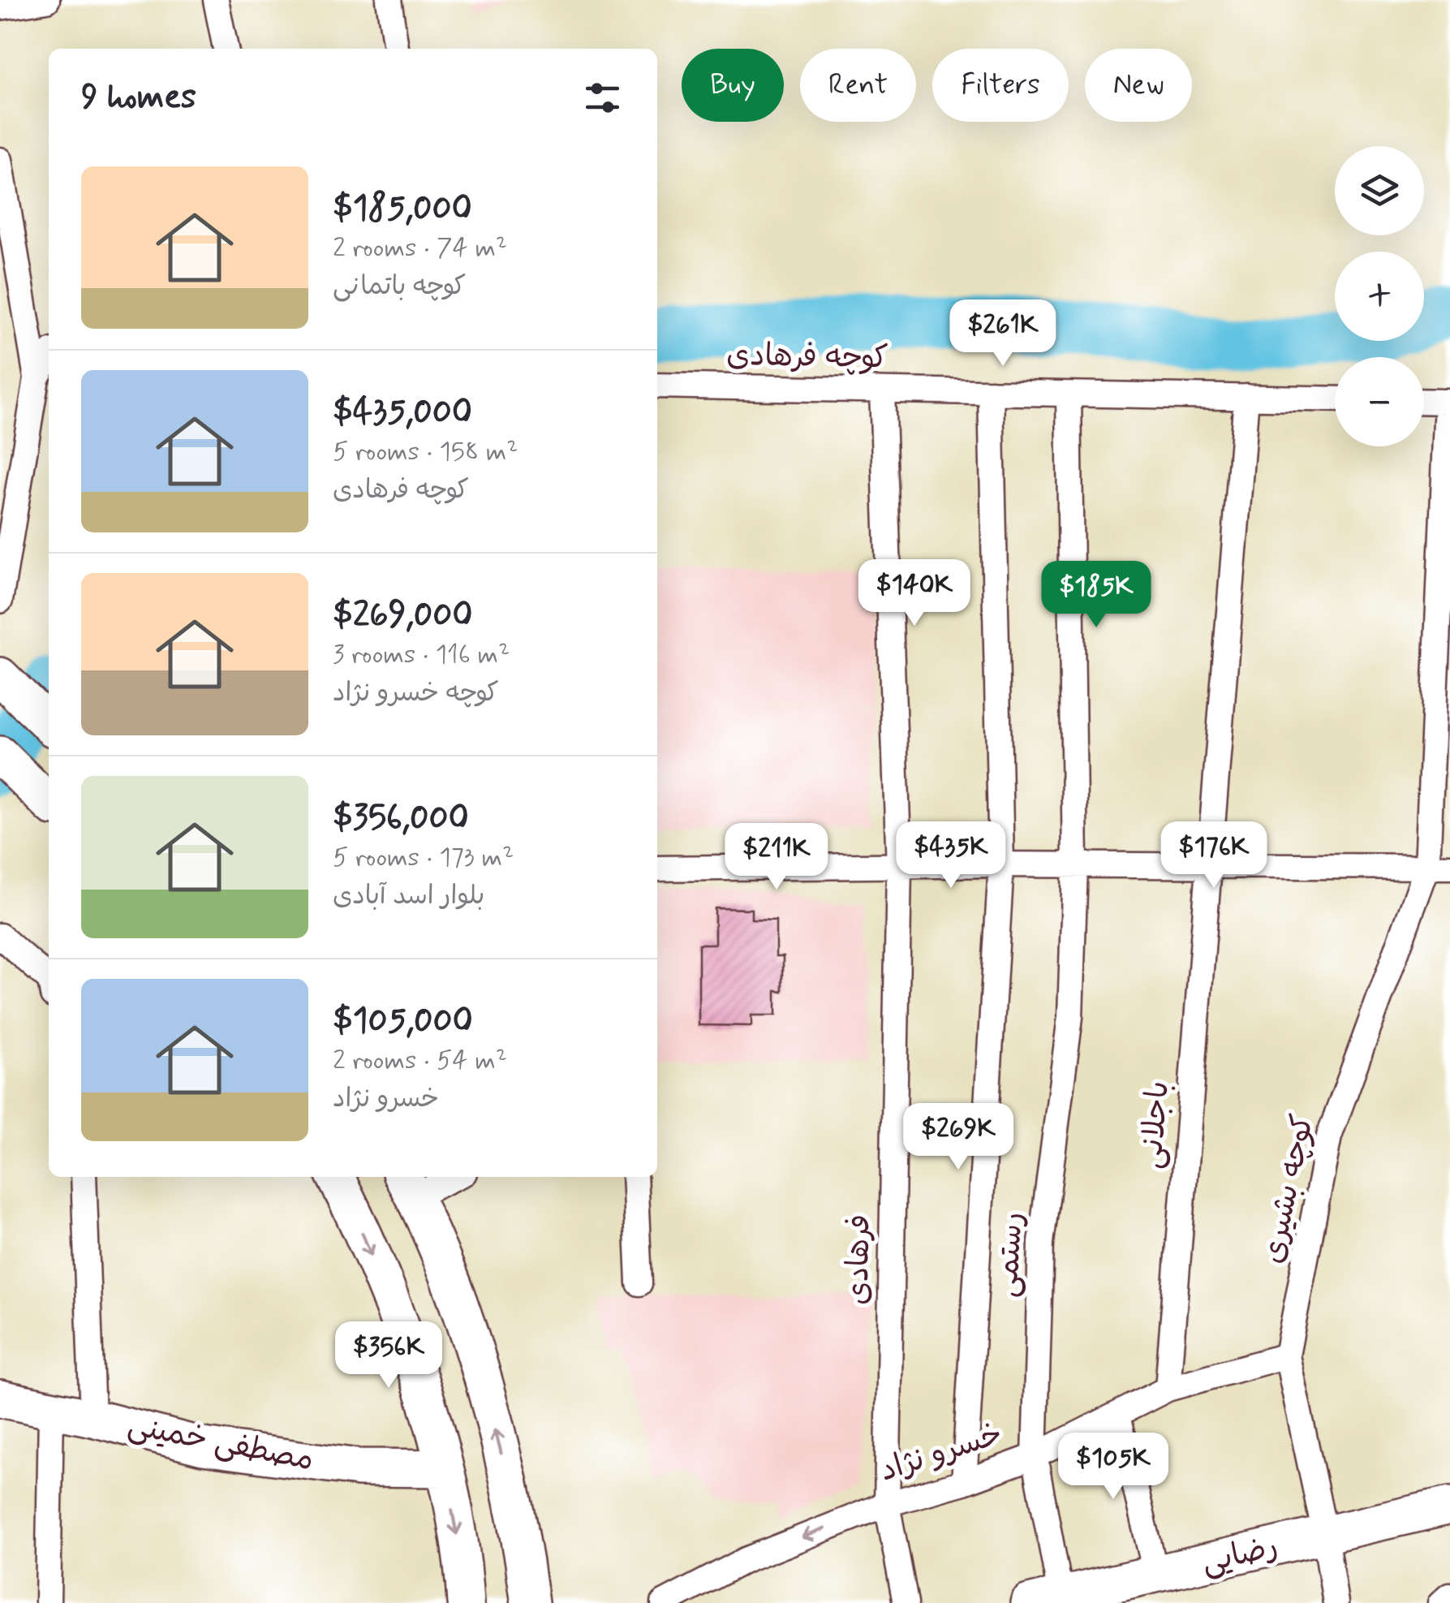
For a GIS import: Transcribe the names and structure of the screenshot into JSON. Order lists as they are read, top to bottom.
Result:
{
  "streets": {
    "main road": ["مصطفی خمینی", "رضایی"],
    "street": [
      "کوچه فرهادی",
      "باجلانی",
      "کوچه بشیری",
      "رستمی",
      "فرهادی",
      "خسرو نژاد"
    ]
  },
  "crossings": [
    ["کوچه فرهادی", "باجلانی"],
    ["کوچه فرهادی", "رستمی"],
    ["کوچه فرهادی", "فرهادی"],
    ["باجلانی", "خسرو نژاد"],
    ["کوچه بشیری", "خسرو نژاد"],
    ["کوچه بشیری", "رضایی"],
    ["رستمی", "خسرو نژاد"],
    ["رستمی", "رضایی"],
    ["فرهادی", "خسرو نژاد"]
  ],
  "one_way": ["خسرو نژاد"],
  "page": {
    "chip": [
      "Buy",
      "Rent",
      "Filters",
      "New"
    ],
    "heading": "9 homes",
    "map_buttons": ["+", "−"],
    "list": [
      {
        "name": "$185,000",
        "note": "2 rooms · 74 m² · کوچه باتمانی"
      },
      {
        "name": "$435,000",
        "note": "5 rooms · 158 m² · کوچه فرهادی"
      },
      {
        "name": "$269,000",
        "note": "3 rooms · 116 m² · کوچه خسرو نژاد"
      },
      {
        "name": "$356,000",
        "note": "5 rooms · 173 m² · بلوار اسد آبادی"
      },
      {
        "name": "$105,000",
        "note": "2 rooms · 54 m² · خسرو نژاد"
      }
    ],
    "price": [
      "$261K",
      "$140K",
      "$185K",
      "$435K",
      "$176K",
      "$211K",
      "$269K",
      "$356K",
      "$105K"
    ]
  }
}
